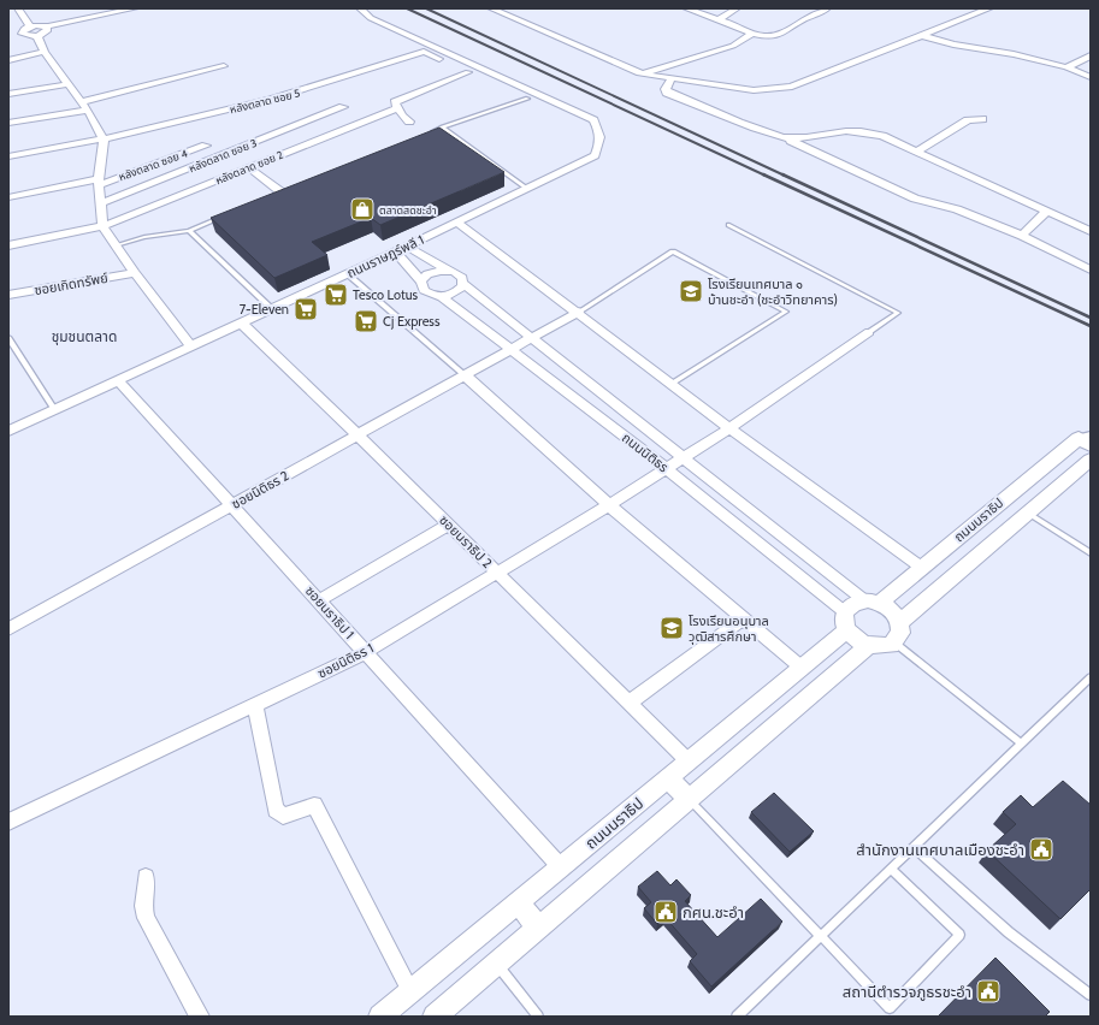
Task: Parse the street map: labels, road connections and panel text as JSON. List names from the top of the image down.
{
  "streets": {
    "street": [
      "หลังตลาด ซอย 5",
      "หลังตลาด ซอย 3",
      "หลังตลาด ซอย 4",
      "หลังตลาด ซอย 2",
      "ถนนราษฎร์พลี 1",
      "ซอยเกิดทรัพย์",
      "ถนนนิติธร",
      "ซอยนิติธร 2",
      "ถนนนราธิป",
      "ซอยนราธิป 2",
      "ซอยนราธิป 1",
      "ซอยนิติธร 1"
    ]
  },
  "crossings": [
    ["ถนนราษฎร์พลี 1", "ซอยนราธิป 2"],
    ["ถนนราษฎร์พลี 1", "ซอยนราธิป 1"],
    ["ถนนนิติธร", "ซอยนิติธร 2"],
    ["ถนนนิติธร", "ถนนนราธิป"],
    ["ถนนนิติธร", "ซอยนิติธร 1"],
    ["ซอยนิติธร 2", "ซอยนราธิป 2"],
    ["ซอยนิติธร 2", "ซอยนราธิป 1"],
    ["ถนนนราธิป", "ซอยนราธิป 2"],
    ["ถนนนราธิป", "ซอยนราธิป 1"],
    ["ซอยนราธิป 2", "ซอยนิติธร 1"],
    ["ซอยนราธิป 1", "ซอยนิติธร 1"]
  ],
  "districts": ["ชุมชนตลาด"],
  "places": {
    "shop": ["ตลาดสดชะอำ"],
    "school or university": ["โรงเรียนเทศบาล ๑ บ้านชะอำ (ชะอำวิทยาคาร)", "โรงเรียนอนุบาล วุฒิสารศึกษา"],
    "supermarket": ["Tesco Lotus", "7-Eleven", "Cj Express"],
    "public building": ["สํานักงานเทศบาลเมืองชะอำ", "กศน.ชะอำ", "สถานีตำรวจภูธรชะอำ"]
  }
}
